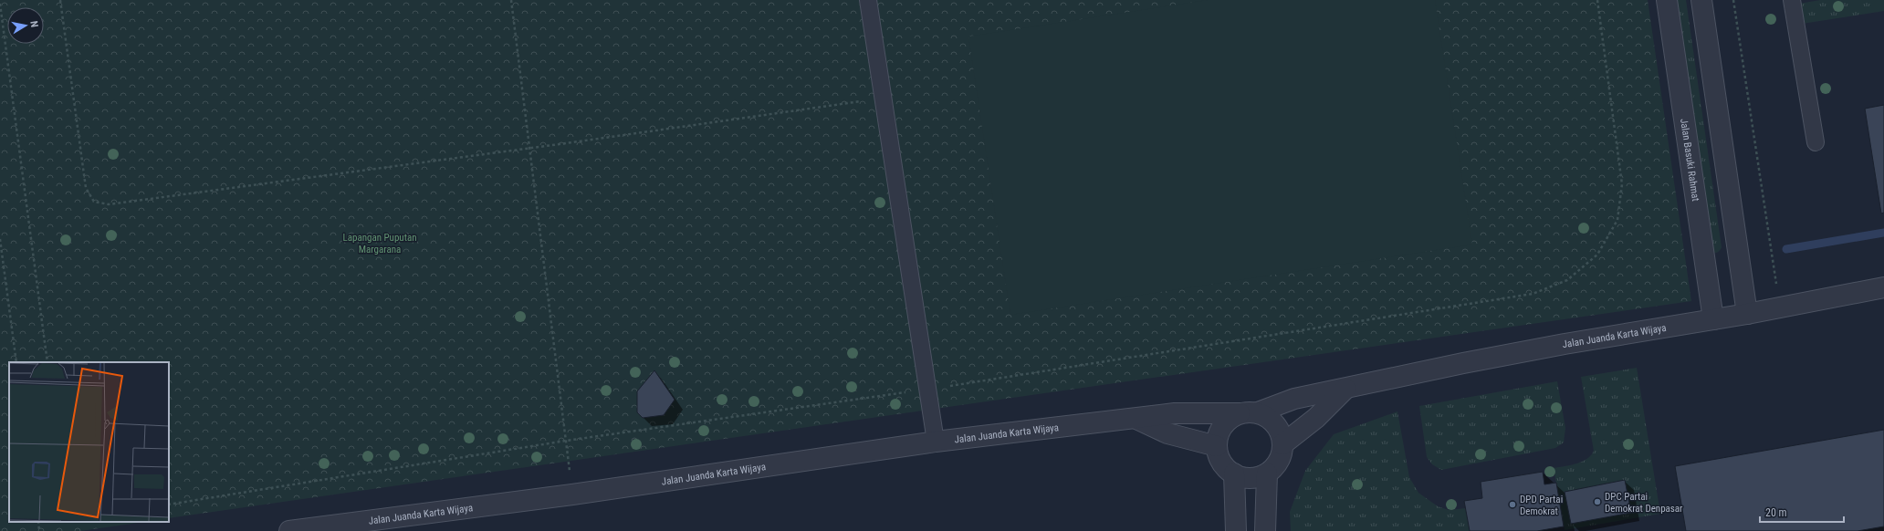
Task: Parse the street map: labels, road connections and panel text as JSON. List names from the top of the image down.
{
  "streets": {
    "street": ["Jalan Basuki Rahmat", "Jalan Juanda Karta Wijaya"]
  },
  "crossings": [
    ["Jalan Basuki Rahmat", "Jalan Juanda Karta Wijaya"]
  ],
  "parks": ["Lapangan Puputan Margarana"],
  "places": ["DPC Partai Demokrat Denpasar", "DPD Partai Demokrat"],
  "scale_bar": "20 m",
  "north": "right"
}
